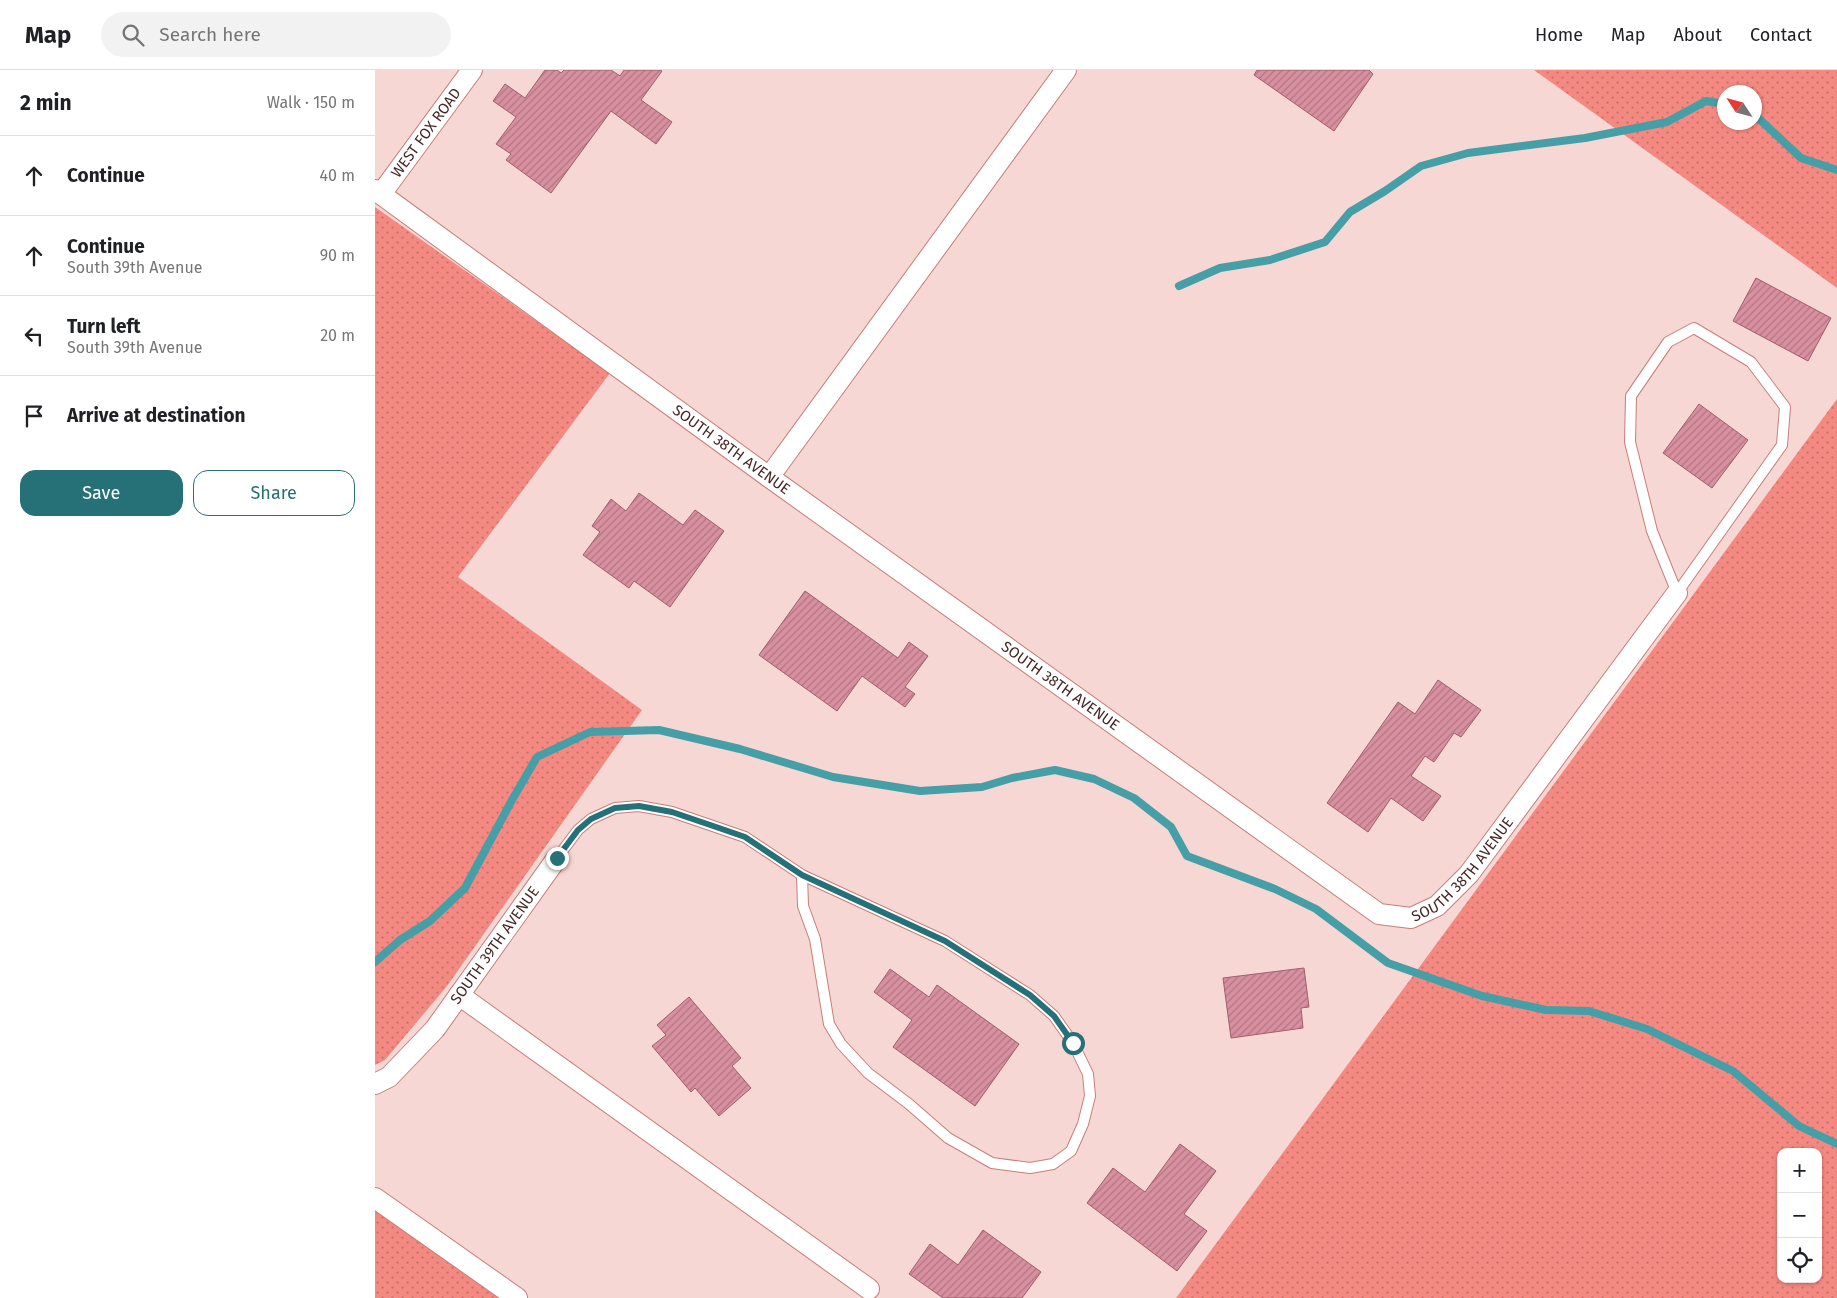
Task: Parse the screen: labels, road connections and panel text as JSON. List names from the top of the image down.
{
  "streets": {
    "street": ["WEST FOX ROAD", "SOUTH 38TH AVENUE", "SOUTH 39TH AVENUE"]
  },
  "crossings": [
    ["WEST FOX ROAD", "SOUTH 38TH AVENUE"]
  ],
  "north": "top left",
  "page": {
    "header": "Map",
    "search": "Search here",
    "nav": [
      "Home",
      "Map",
      "About",
      "Contact"
    ],
    "heading": ["2 min", "Walk · 150 m"],
    "list": [
      ["Continue", "40 m"],
      ["Continue", "South 39th Avenue", "90 m"],
      ["Turn left", "South 39th Avenue", "20 m"],
      "Arrive at destination"
    ],
    "buttons": ["Save", "Share"],
    "map_buttons": ["+", "−"]
  }
}
